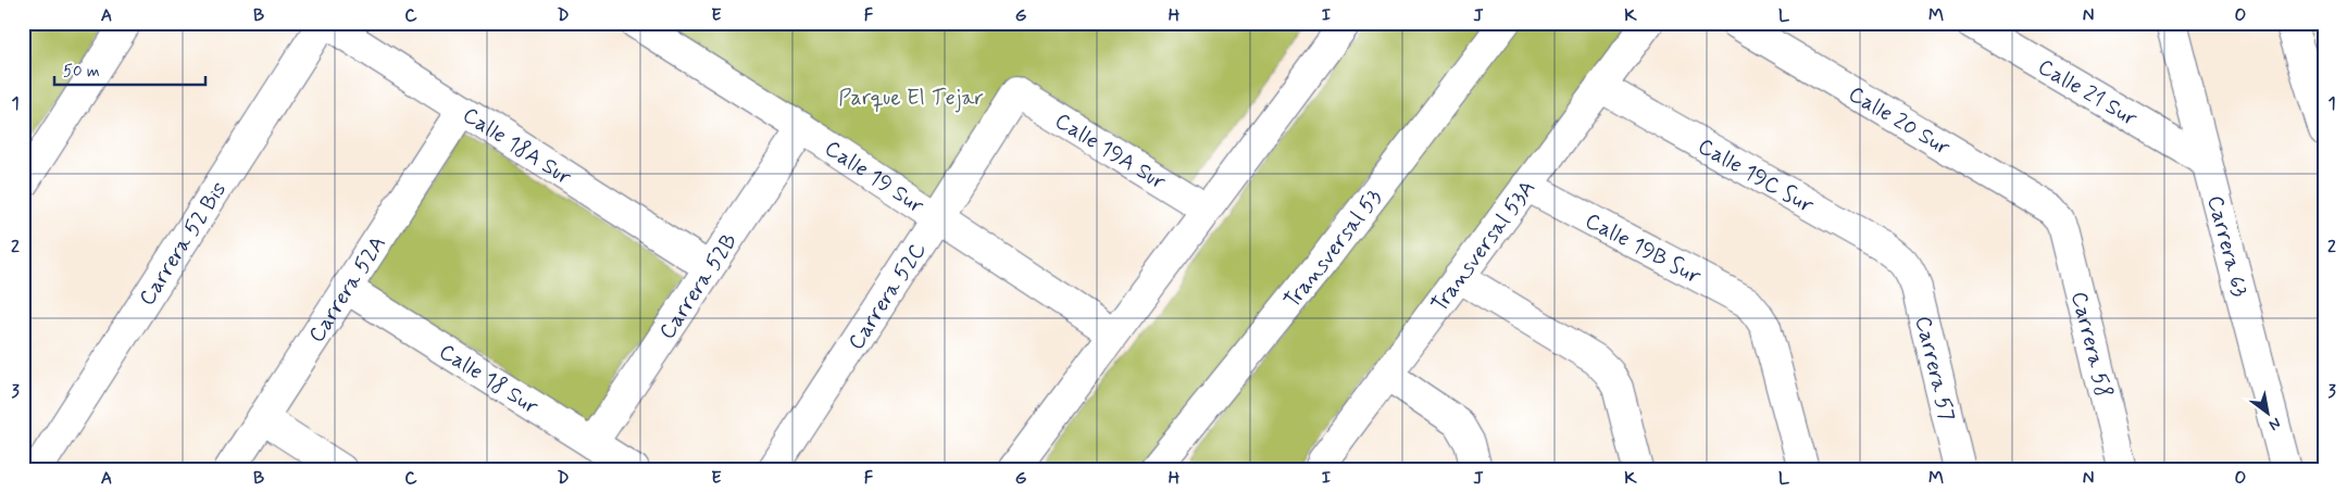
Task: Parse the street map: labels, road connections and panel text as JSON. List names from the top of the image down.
{
  "streets": {
    "street": [
      "Calle 21 Sur",
      "Calle 20 Sur",
      "Calle 18A Sur",
      "Calle 19A Sur",
      "Calle 19C Sur",
      "Calle 19 Sur",
      "Carrera 52 Bis",
      "Transversal 53A",
      "Carrera 63",
      "Transversal 53",
      "Calle 19B Sur",
      "Carrera 52B",
      "Carrera 52A",
      "Carrera 52C",
      "Carrera 58",
      "Carrera 57",
      "Calle 18 Sur"
    ]
  },
  "crossings": [
    ["Calle 21 Sur", "Carrera 63"],
    ["Calle 20 Sur", "Carrera 58"],
    ["Calle 18A Sur", "Carrera 52 Bis"],
    ["Calle 18A Sur", "Carrera 52B"],
    ["Calle 18A Sur", "Carrera 52A"],
    ["Calle 19A Sur", "Carrera 52C"],
    ["Calle 19C Sur", "Transversal 53A"],
    ["Calle 19C Sur", "Carrera 57"],
    ["Calle 19 Sur", "Carrera 52B"],
    ["Calle 19 Sur", "Carrera 52C"],
    ["Transversal 53A", "Calle 19B Sur"],
    ["Carrera 52B", "Calle 18 Sur"],
    ["Carrera 52A", "Calle 18 Sur"]
  ],
  "parks": ["Parque El Tejar"],
  "scale_bar": "50 m",
  "north": "bottom right",
  "grid": {
    "columns": [
      "A",
      "B",
      "C",
      "D",
      "E",
      "F",
      "G",
      "H",
      "I",
      "J",
      "K",
      "L",
      "M",
      "N",
      "O"
    ],
    "rows": ["1", "2", "3"]
  }
}
